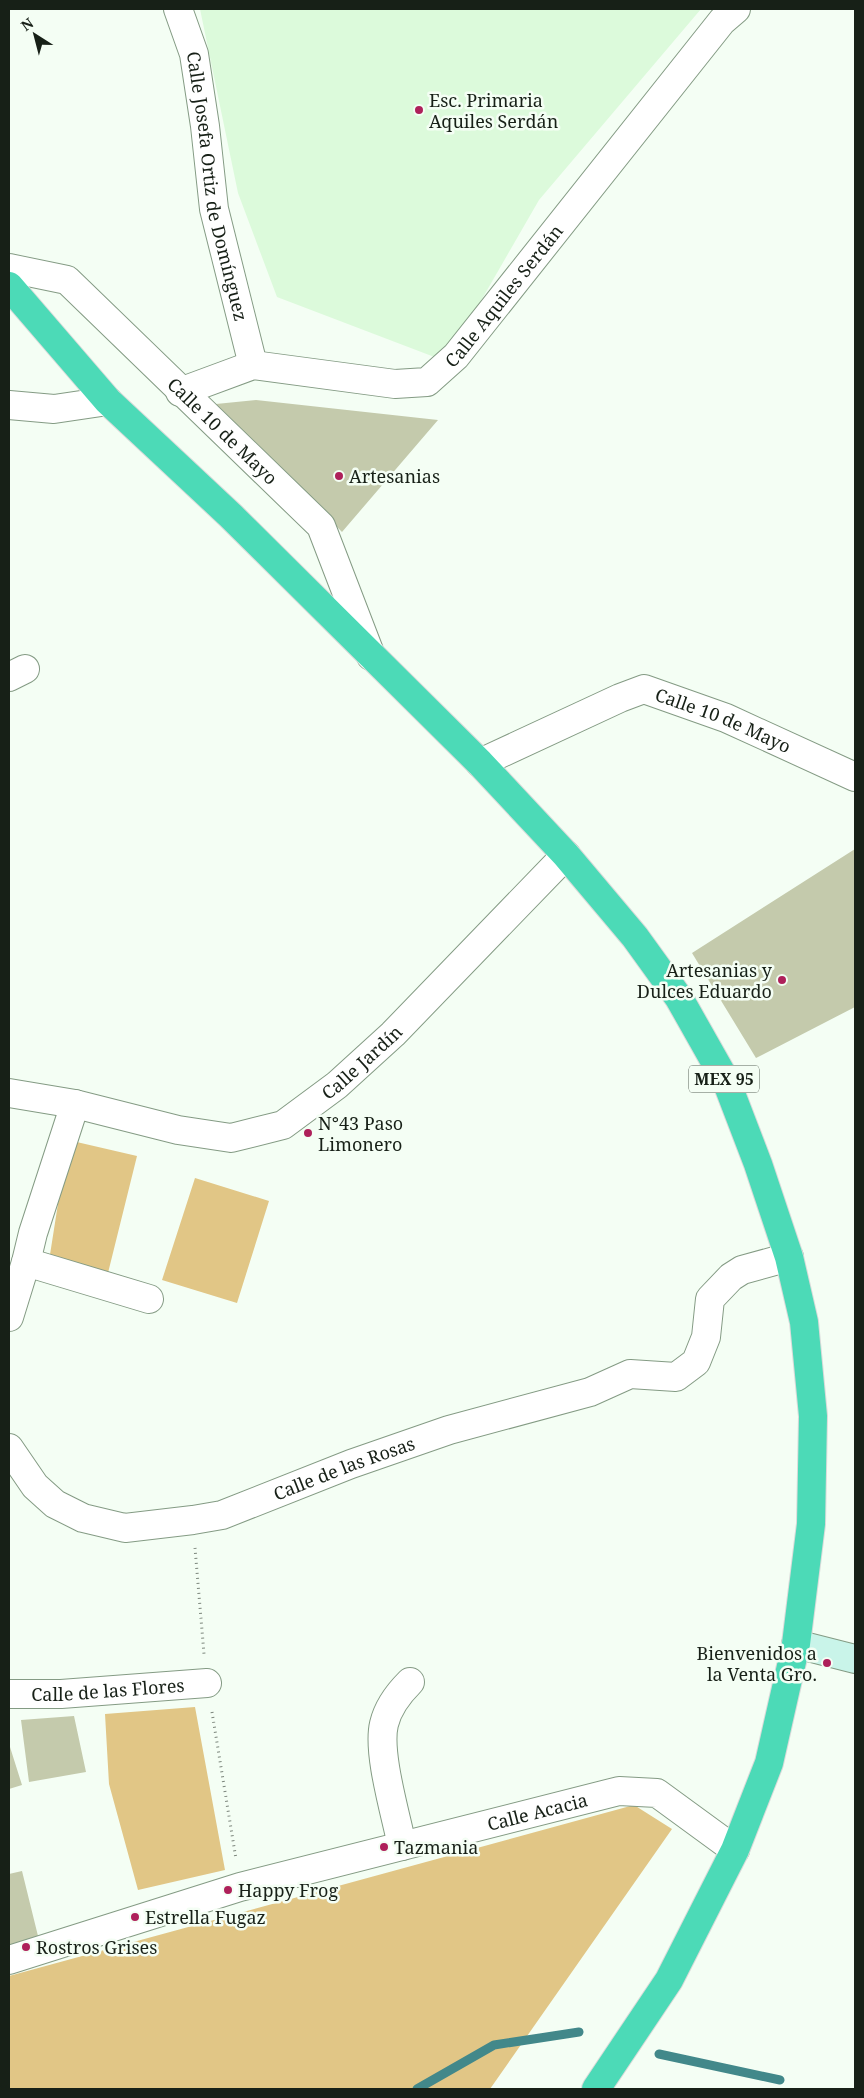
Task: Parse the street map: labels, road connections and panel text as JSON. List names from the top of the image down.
{
  "streets": {
    "highway": ["MEX 95"],
    "street": [
      "Calle Josefa Ortiz de Domínguez",
      "Calle Aquiles Serdán",
      "Calle 10 de Mayo",
      "Calle Jardín",
      "Calle de las Rosas",
      "Calle de las Flores",
      "Calle Acacia"
    ]
  },
  "crossings": [
    ["Calle Josefa Ortiz de Domínguez", "Calle Aquiles Serdán"],
    ["Calle Aquiles Serdán", "Calle 10 de Mayo"],
    ["Calle 10 de Mayo", "MEX 95"],
    ["Calle Jardín", "MEX 95"],
    ["MEX 95", "Calle de las Rosas"],
    ["MEX 95", "Calle Acacia"]
  ],
  "places": [
    "Esc. Primaria Aquiles Serdán",
    "Artesanias",
    "Artesanias y Dulces Eduardo",
    "N°43 Paso Limonero",
    "Bienvenidos a la Venta Gro.",
    "Tazmania",
    "Happy Frog",
    "Estrella Fugaz",
    "Rostros Grises"
  ],
  "north": "top left"
}
